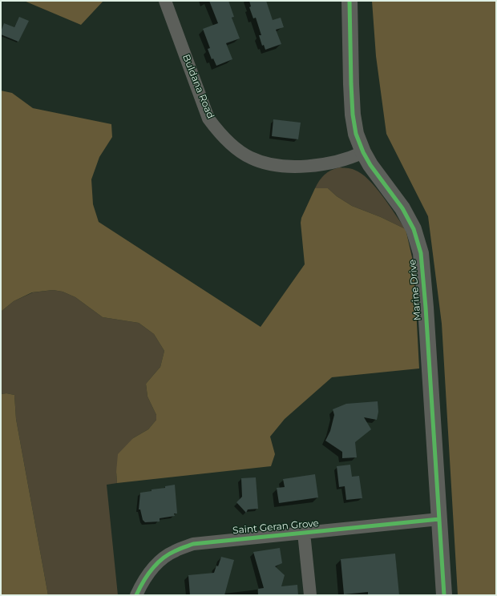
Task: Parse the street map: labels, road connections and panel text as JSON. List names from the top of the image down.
{
  "streets": {
    "street": ["Buldana Road", "Marine Drive", "Saint Geran Grove"]
  },
  "crossings": [
    ["Buldana Road", "Marine Drive"],
    ["Marine Drive", "Saint Geran Grove"]
  ]
}
